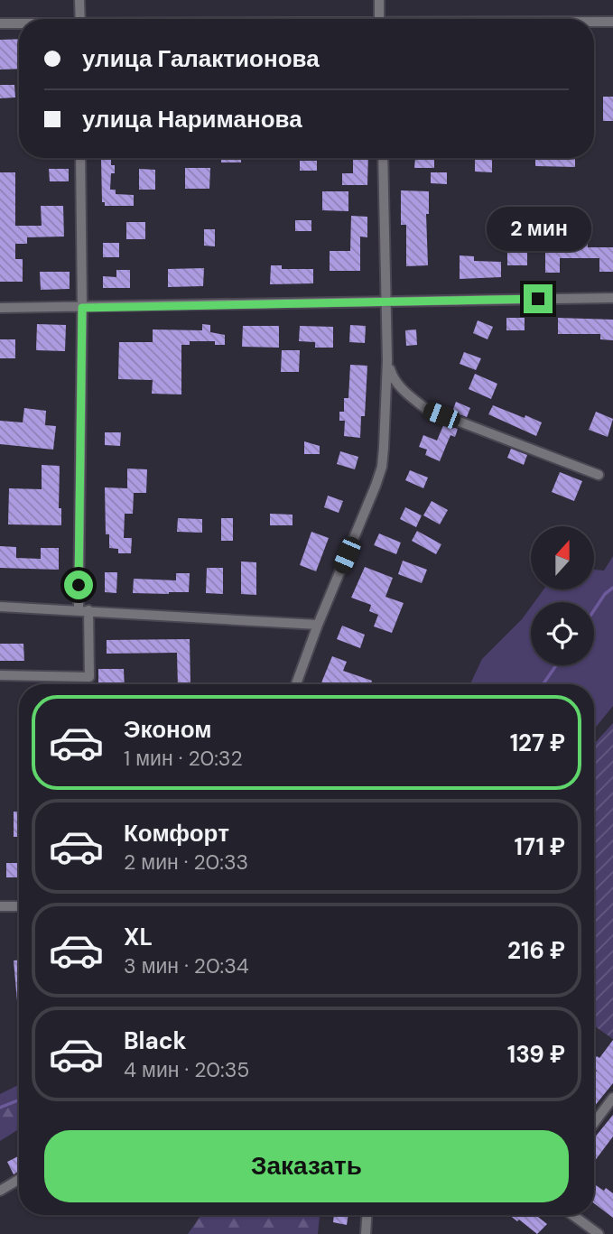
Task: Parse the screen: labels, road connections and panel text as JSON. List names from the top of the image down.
{
  "north": "top",
  "page": {
    "banner": ["улица Галактионова", "улица Нариманова"],
    "bubble": "2 мин",
    "list": [
      {
        "name": "Эконом",
        "note": "1 мин · 20:32",
        "value": "127 ₽"
      },
      {
        "name": "Комфорт",
        "note": "2 мин · 20:33",
        "value": "171 ₽"
      },
      {
        "name": "XL",
        "note": "3 мин · 20:34",
        "value": "216 ₽"
      },
      {
        "name": "Black",
        "note": "4 мин · 20:35",
        "value": "139 ₽"
      }
    ],
    "buttons": "Заказать"
  }
}
